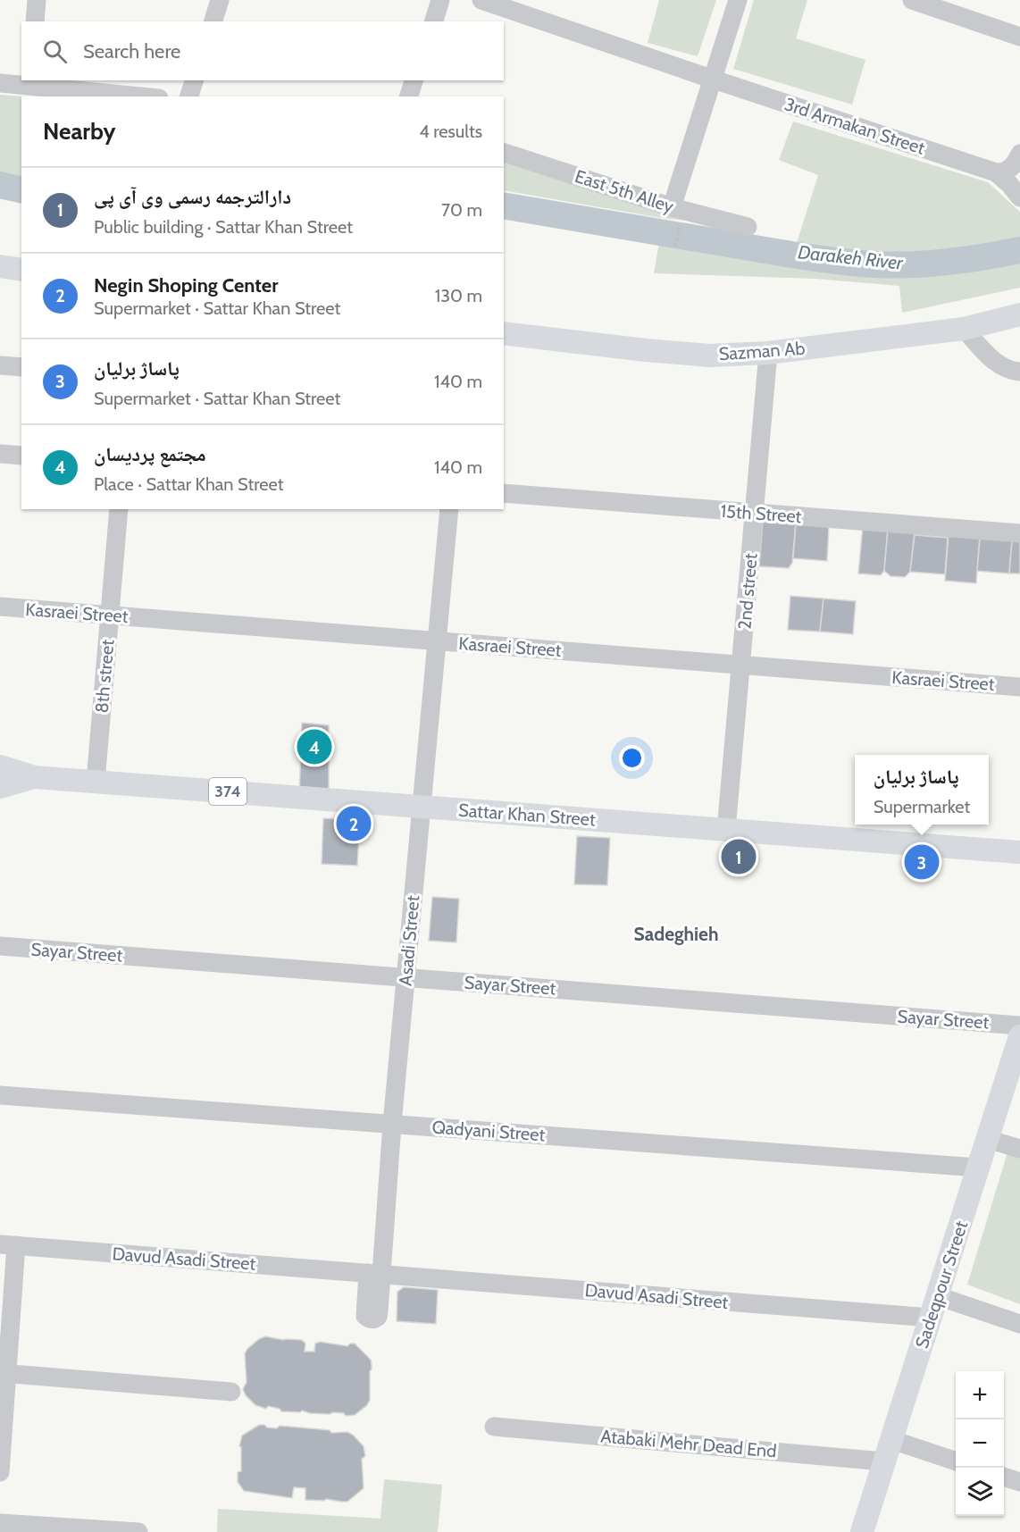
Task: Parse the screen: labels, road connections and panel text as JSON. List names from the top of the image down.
{
  "streets": {
    "main road": [
      "Sazman Ab",
      "374",
      "Sattar Khan Street",
      "Sadeqpour Street"
    ],
    "street": [
      "3rd Armakan Street",
      "East 5th Alley",
      "15th Street",
      "2nd street",
      "Kasraei Street",
      "8th street",
      "Asadi Street",
      "Sayar Street",
      "Qadyani Street",
      "Davud Asadi Street",
      "Atabaki Mehr Dead End"
    ]
  },
  "crossings": [
    ["Sazman Ab", "2nd street"],
    ["15th Street", "2nd street"],
    ["2nd street", "Kasraei Street"],
    ["2nd street", "Sattar Khan Street"],
    ["Kasraei Street", "8th street"],
    ["Kasraei Street", "Asadi Street"],
    ["8th street", "Sattar Khan Street"],
    ["Sattar Khan Street", "Asadi Street"],
    ["Asadi Street", "Sayar Street"],
    ["Asadi Street", "Qadyani Street"],
    ["Asadi Street", "Davud Asadi Street"],
    ["Qadyani Street", "Sadeqpour Street"],
    ["Davud Asadi Street", "Sadeqpour Street"],
    ["Sadeqpour Street", "Atabaki Mehr Dead End"]
  ],
  "districts": ["Sadeghieh"],
  "water": ["Darakeh River"],
  "page": {
    "search": "Search here",
    "heading": ["Nearby", "4 results"],
    "list": [
      {
        "mark": "1",
        "name": "دارالترجمه رسمی وی آی پی",
        "note": "Public building · Sattar Khan Street",
        "value": "70 m"
      },
      {
        "mark": "2",
        "name": "Negin Shoping Center",
        "note": "Supermarket · Sattar Khan Street",
        "value": "130 m"
      },
      {
        "mark": "3",
        "name": "پاساژ برلیان",
        "note": "Supermarket · Sattar Khan Street",
        "value": "140 m"
      },
      {
        "mark": "4",
        "name": "مجتمع پردیسان",
        "note": "Place · Sattar Khan Street",
        "value": "140 m"
      }
    ],
    "pins": [
      "4",
      "2",
      "1",
      "3"
    ],
    "popup": ["پاساژ برلیان", "Supermarket"],
    "map_buttons": ["+", "−"]
  }
}
